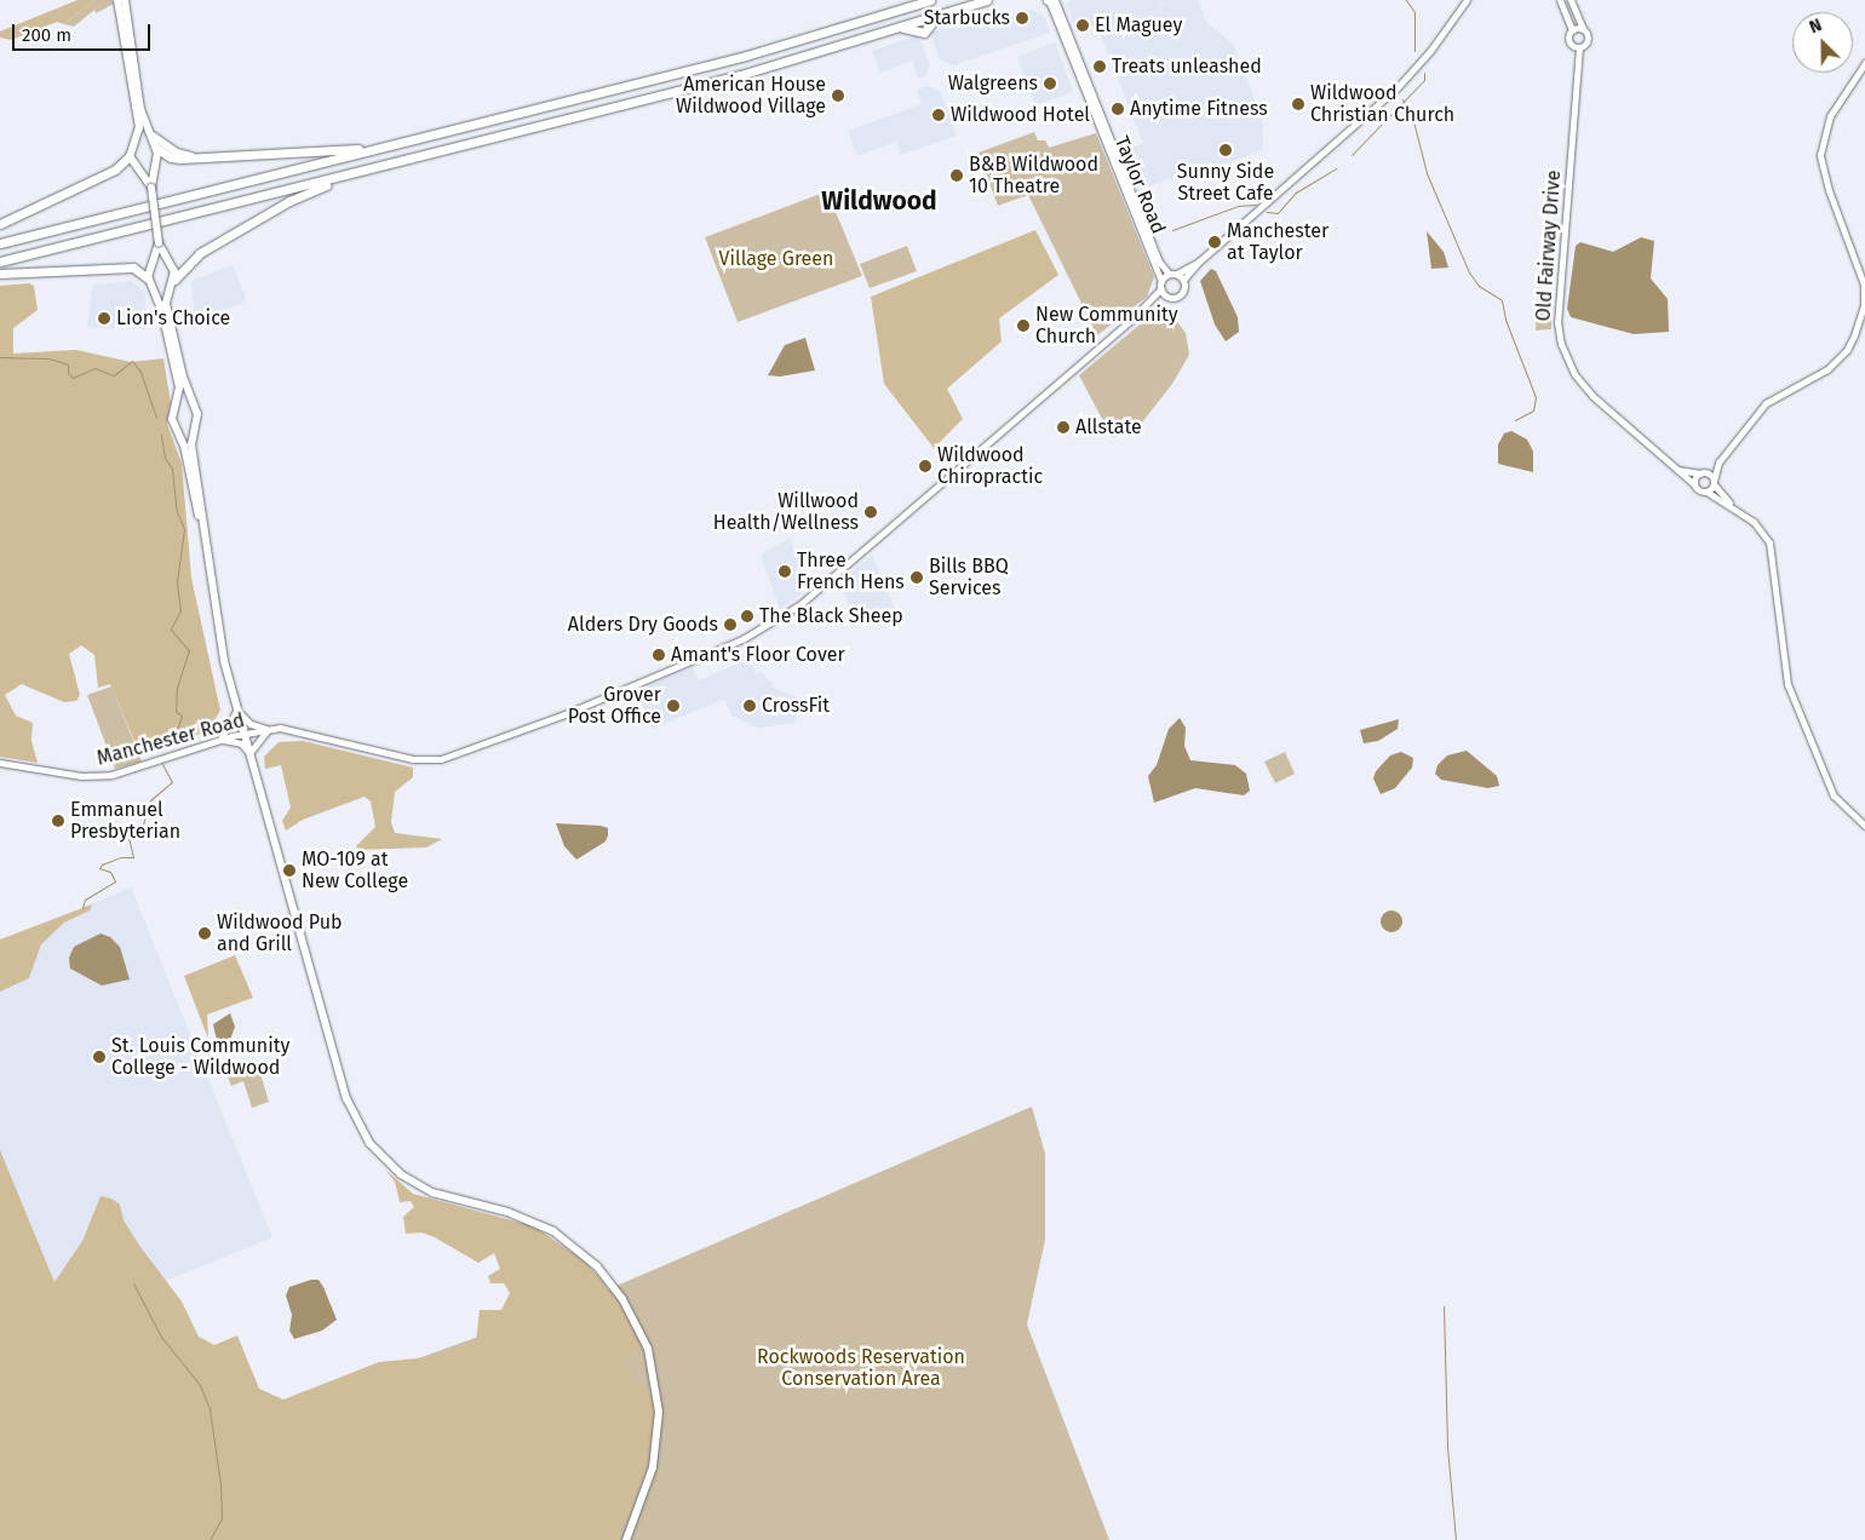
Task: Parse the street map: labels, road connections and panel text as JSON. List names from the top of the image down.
{
  "streets": {
    "street": ["Taylor Road", "Old Fairway Drive", "Manchester Road"]
  },
  "crossings": [
    ["Taylor Road", "Manchester Road"]
  ],
  "districts": ["Wildwood"],
  "parks": ["Village Green", "Rockwoods Reservation Conservation Area"],
  "places": [
    "Starbucks",
    "El Maguey",
    "Treats unleashed",
    "Walgreens",
    "American House Wildwood Village",
    "Wildwood Christian Church",
    "Anytime Fitness",
    "Wildwood Hotel",
    "Sunny Side Street Cafe",
    "B&B Wildwood 10 Theatre",
    "Manchester at Taylor",
    "Lion's Choice",
    "New Community Church",
    "Allstate",
    "Wildwood Chiropractic",
    "Willwood Health/Wellness",
    "Three French Hens",
    "Bills BBQ Services",
    "The Black Sheep",
    "Alders Dry Goods",
    "Amant's Floor Cover",
    "Grover Post Office",
    "CrossFit",
    "Emmanuel Presbyterian",
    "MO-109 at New College",
    "Wildwood Pub and Grill",
    "St. Louis Community College - Wildwood"
  ],
  "scale_bar": "200 m",
  "north": "top left"
}
